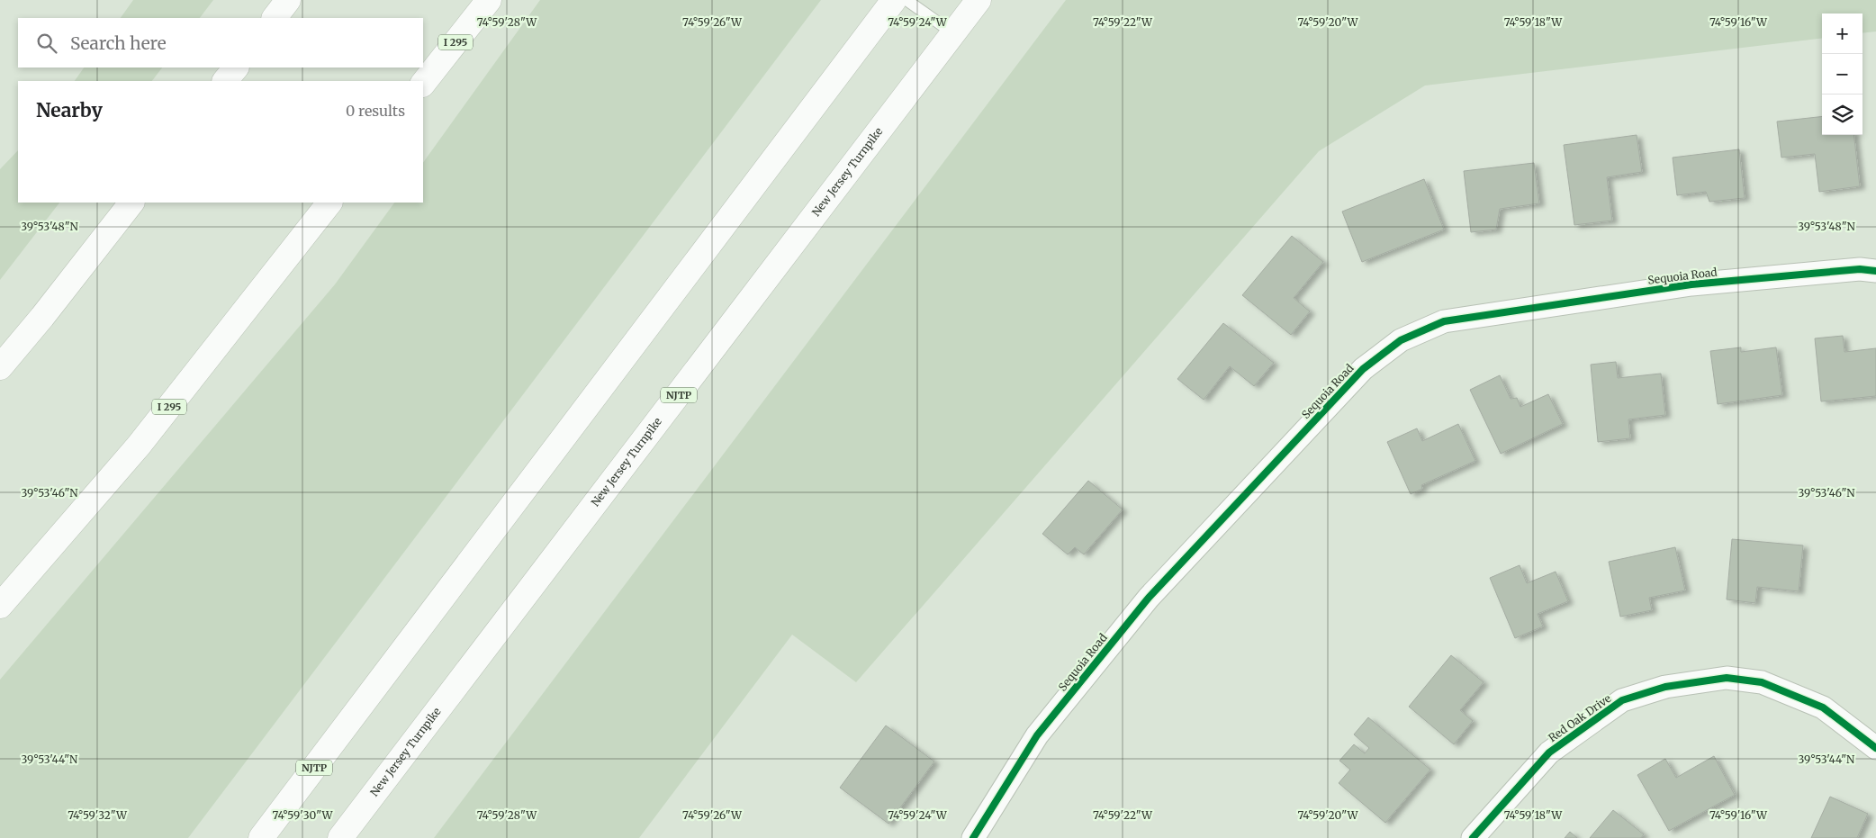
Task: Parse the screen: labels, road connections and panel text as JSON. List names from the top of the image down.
{
  "streets": {
    "highway": ["I 295", "New Jersey Turnpike", "NJTP"],
    "street": ["Sequoia Road", "Red Oak Drive"]
  },
  "page": {
    "map_buttons": ["+", "−"],
    "search": "Search here",
    "heading": ["Nearby", "0 results"]
  },
  "coordinates": [
    "74°59'28\"W",
    "74°59'26\"W",
    "74°59'24\"W",
    "74°59'22\"W",
    "74°59'20\"W",
    "74°59'18\"W",
    "74°59'16\"W",
    "39°53'48\"N",
    "39°53'46\"N",
    "39°53'44\"N",
    "74°59'32\"W",
    "74°59'30\"W"
  ]
}
